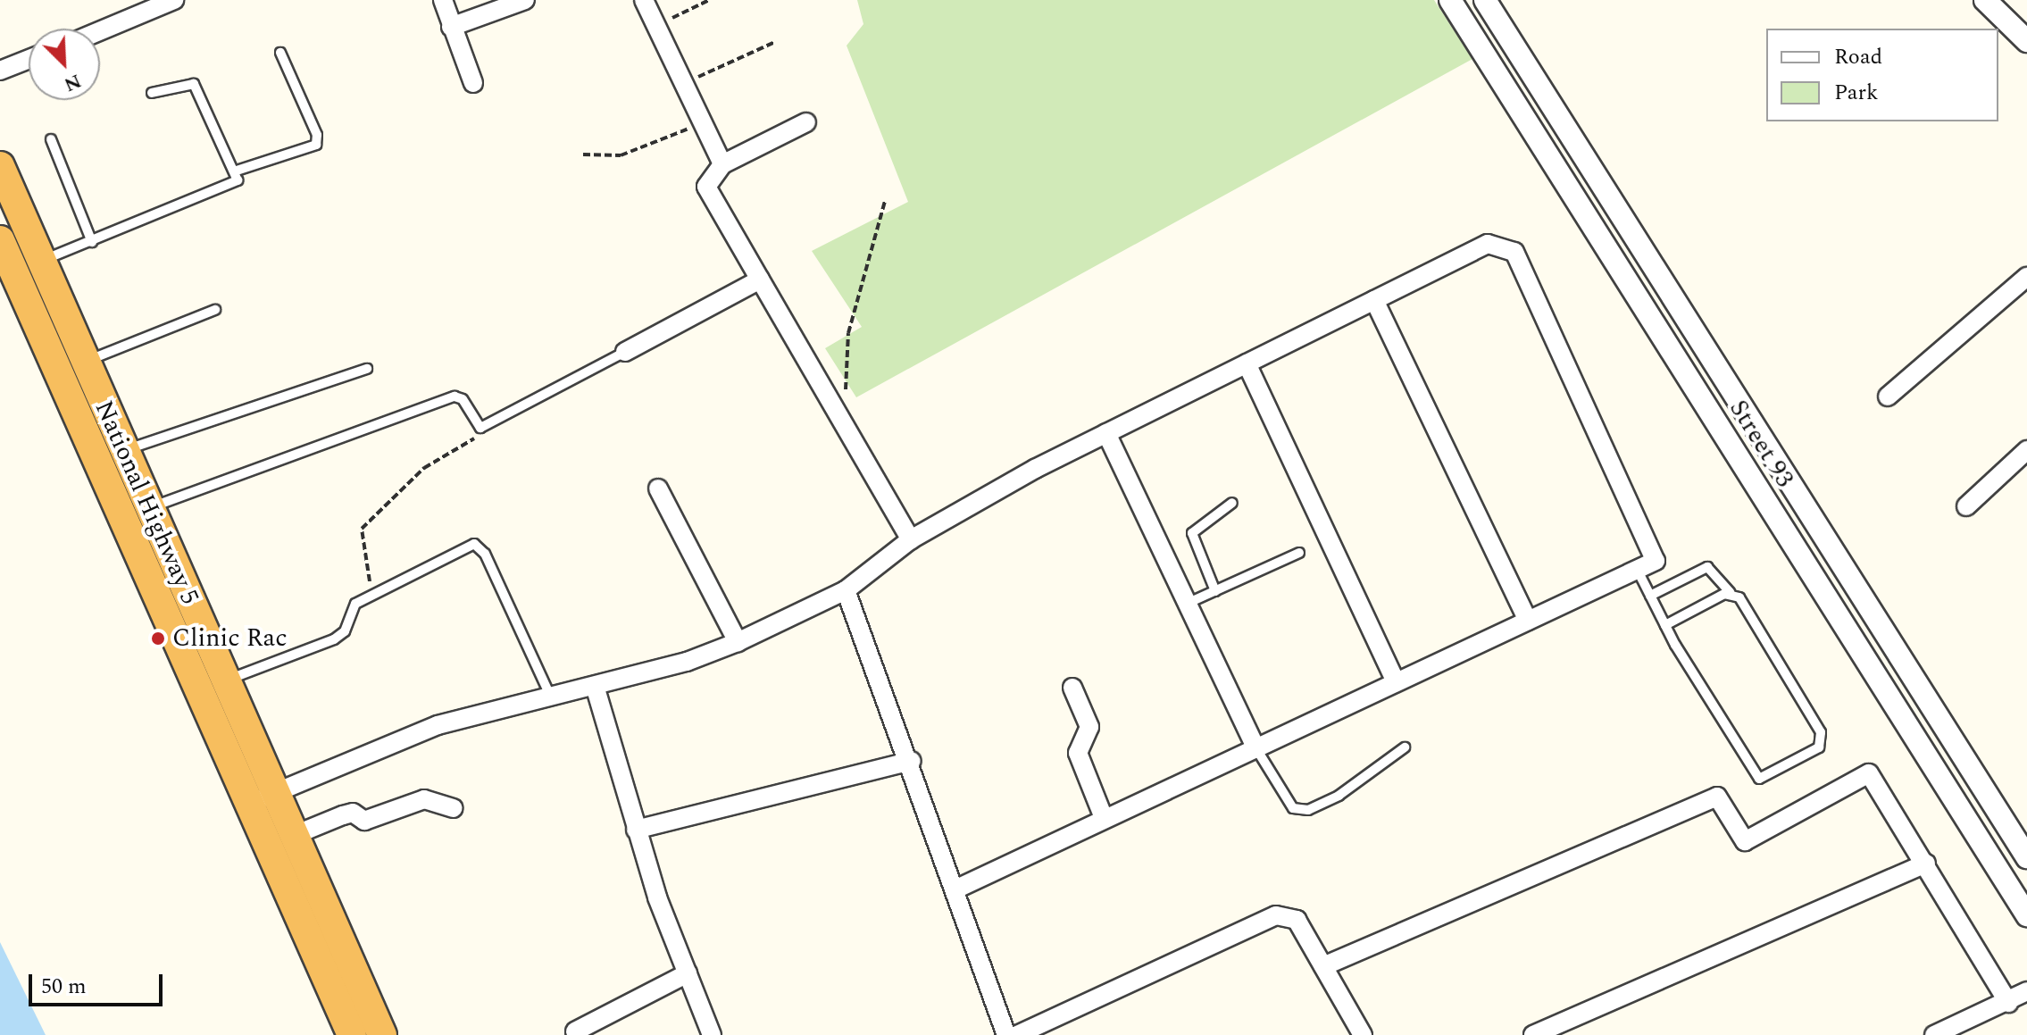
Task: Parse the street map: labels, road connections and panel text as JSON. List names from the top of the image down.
{
  "streets": {
    "highway": ["National Highway 5"],
    "street": ["Street 93"]
  },
  "places": ["Clinic Rac"],
  "legend": ["Road", "Park"],
  "scale_bar": "50 m",
  "north": "bottom right"
}
